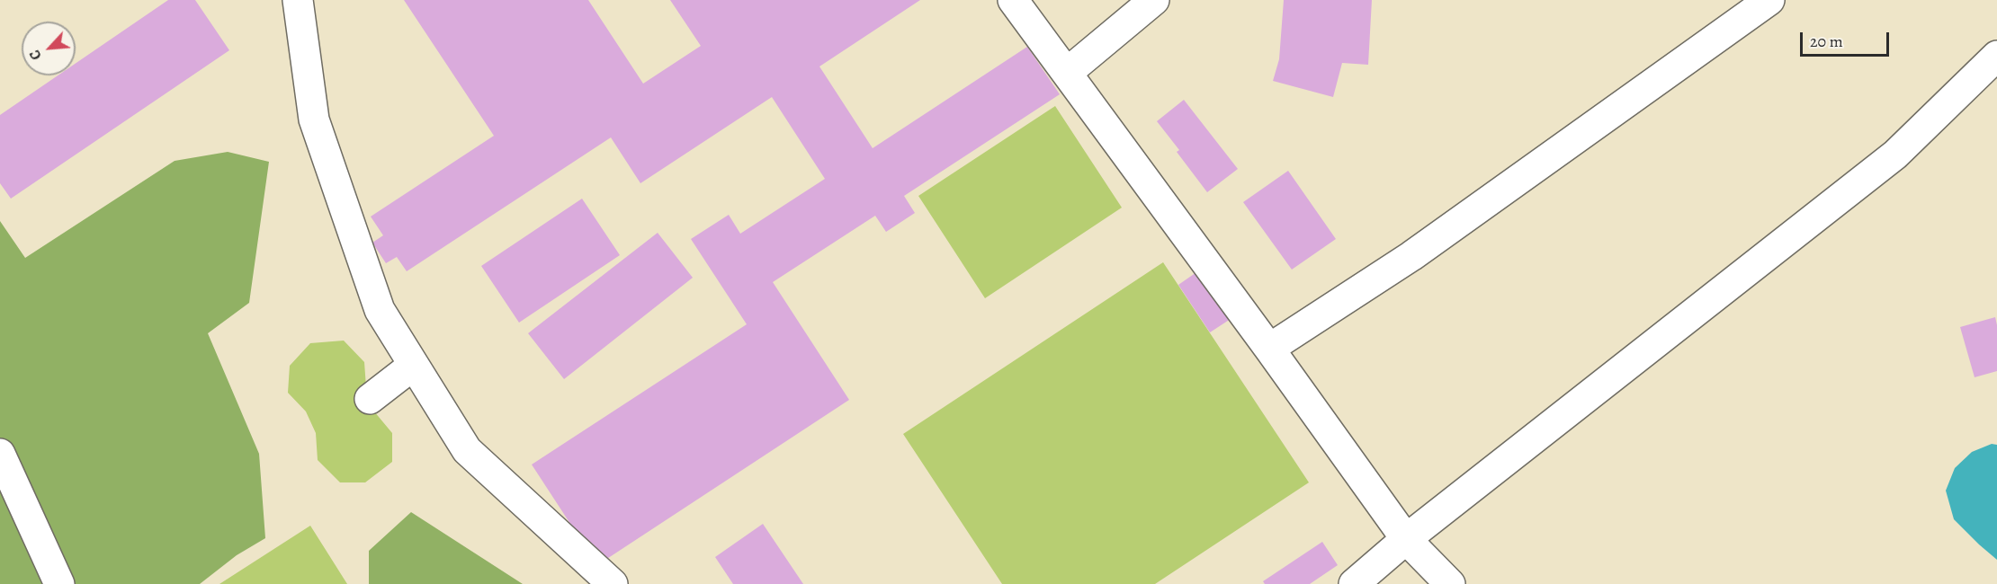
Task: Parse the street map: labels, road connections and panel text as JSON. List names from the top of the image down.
{
  "scale_bar": "20 m",
  "north": "bottom left"
}
